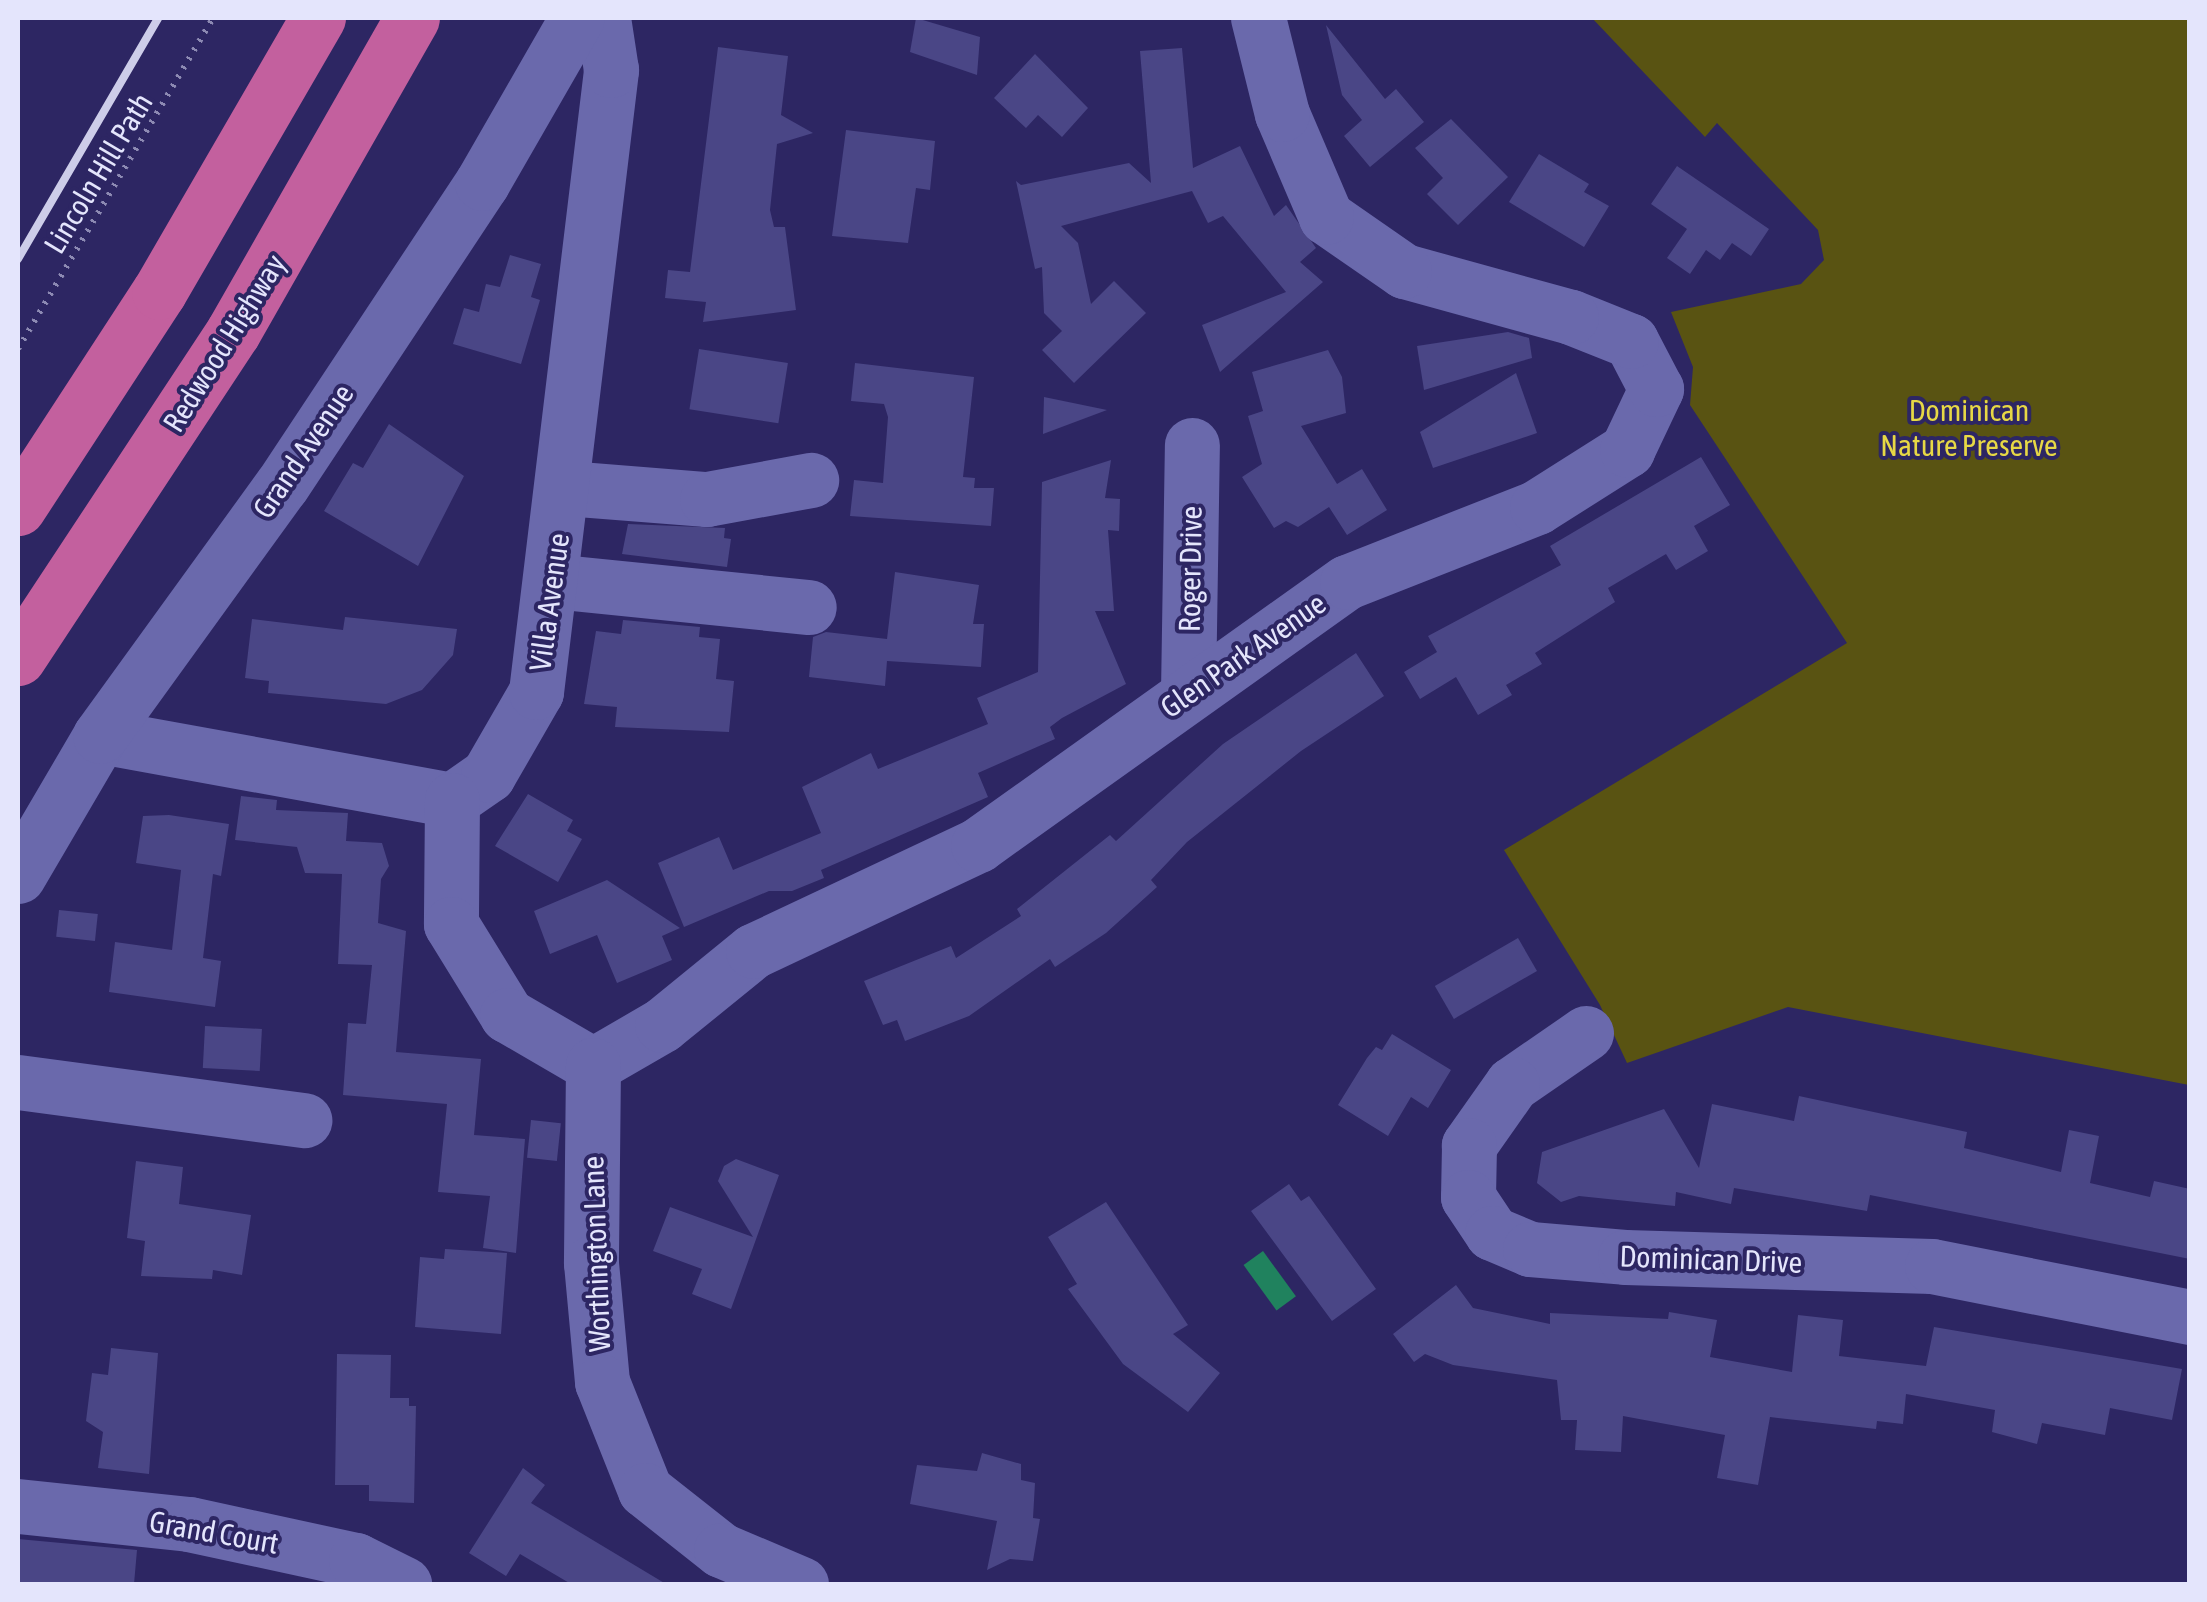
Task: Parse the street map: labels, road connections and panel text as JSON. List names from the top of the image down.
{
  "streets": {
    "highway": ["Redwood Highway"],
    "street": [
      "Grand Avenue",
      "Roger Drive",
      "Villa Avenue",
      "Glen Park Avenue",
      "Worthington Lane",
      "Dominican Drive",
      "Grand Court"
    ],
    "path": ["Lincoln Hill Path"]
  },
  "crossings": [
    ["Roger Drive", "Glen Park Avenue"],
    ["Glen Park Avenue", "Worthington Lane"]
  ],
  "parks": ["Dominican Nature Preserve"]
}
